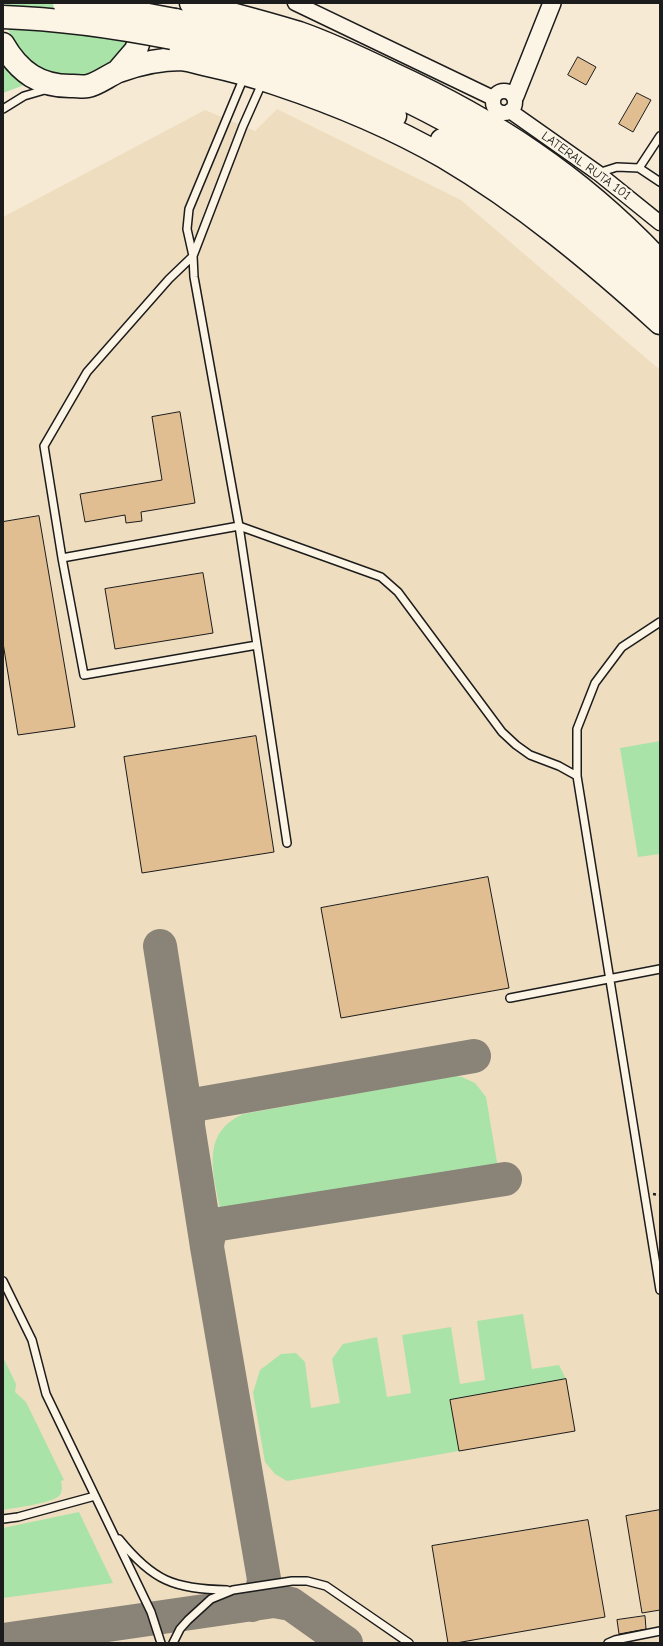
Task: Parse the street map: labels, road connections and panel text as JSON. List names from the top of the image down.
{
  "streets": {
    "street": ["LATERAL RUTA 101"]
  }
}
